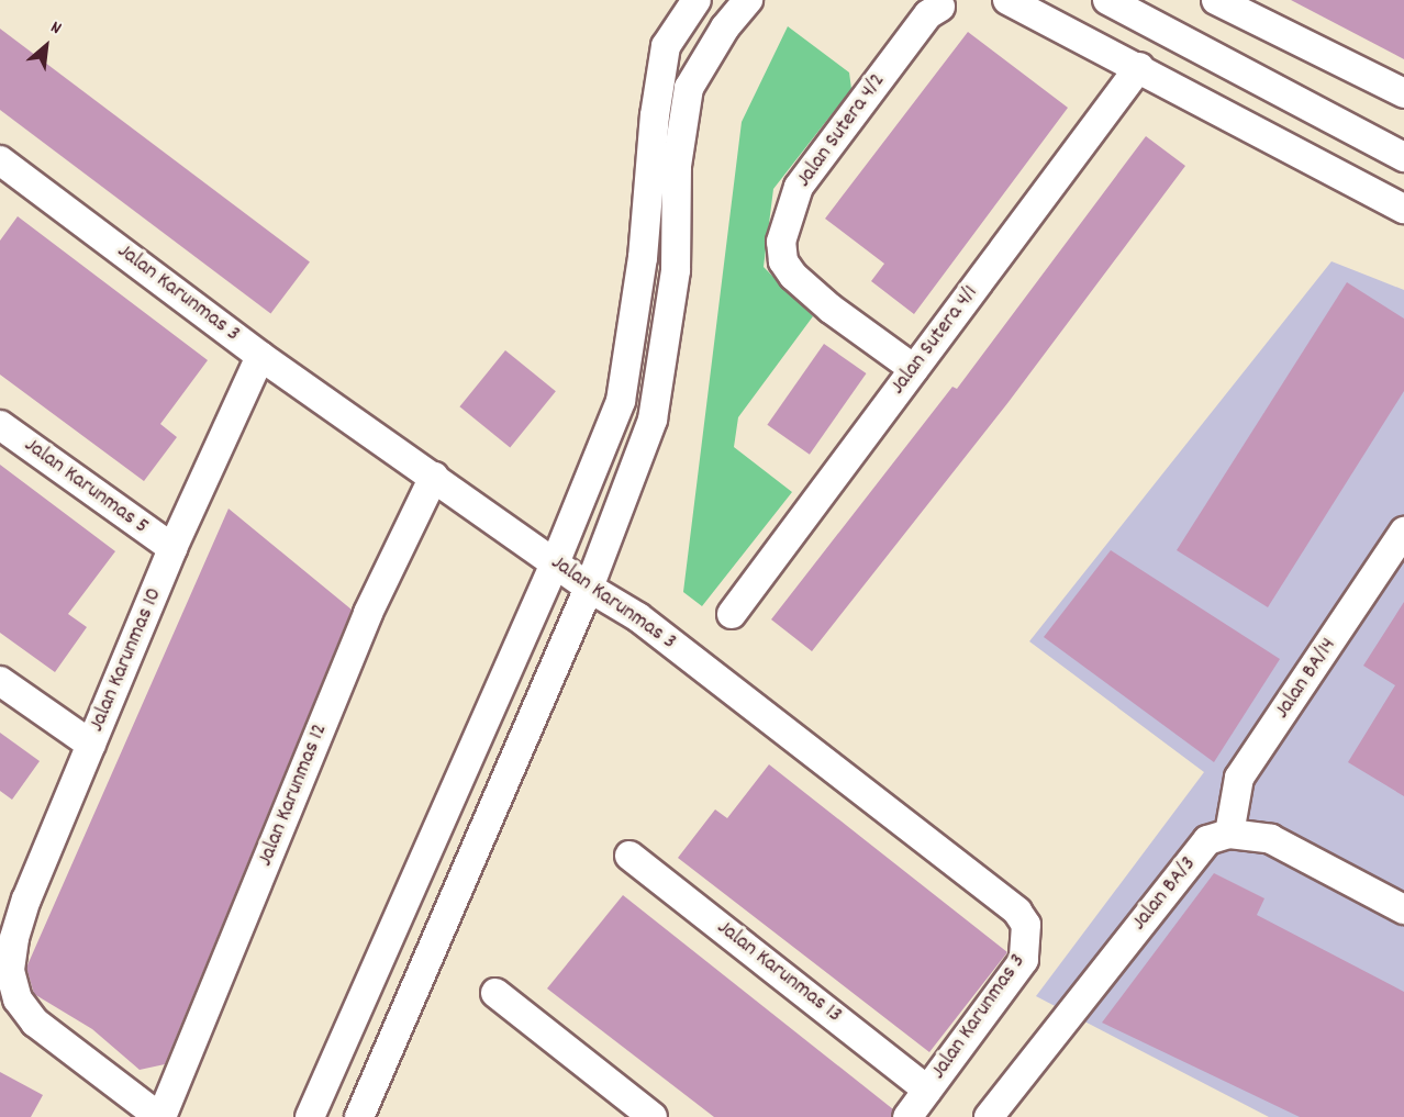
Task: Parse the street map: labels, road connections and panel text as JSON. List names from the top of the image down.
{
  "streets": {
    "street": [
      "Jalan Sutera 4/2",
      "Jalan Karunmas 3",
      "Jalan Sutera 4/1",
      "Jalan Karunmas 5",
      "Jalan Karunmas 10",
      "Jalan BA/14",
      "Jalan Karunmas 12",
      "Jalan BA/3",
      "Jalan Karunmas 13"
    ]
  },
  "crossings": [
    ["Jalan Sutera 4/2", "Jalan Sutera 4/1"],
    ["Jalan Karunmas 3", "Jalan Karunmas 10"],
    ["Jalan Karunmas 3", "Jalan Karunmas 12"],
    ["Jalan Karunmas 3", "Jalan Karunmas 13"],
    ["Jalan Karunmas 5", "Jalan Karunmas 10"],
    ["Jalan Karunmas 10", "Jalan Karunmas 12"],
    ["Jalan BA/14", "Jalan BA/3"]
  ],
  "north": "top right"
}
